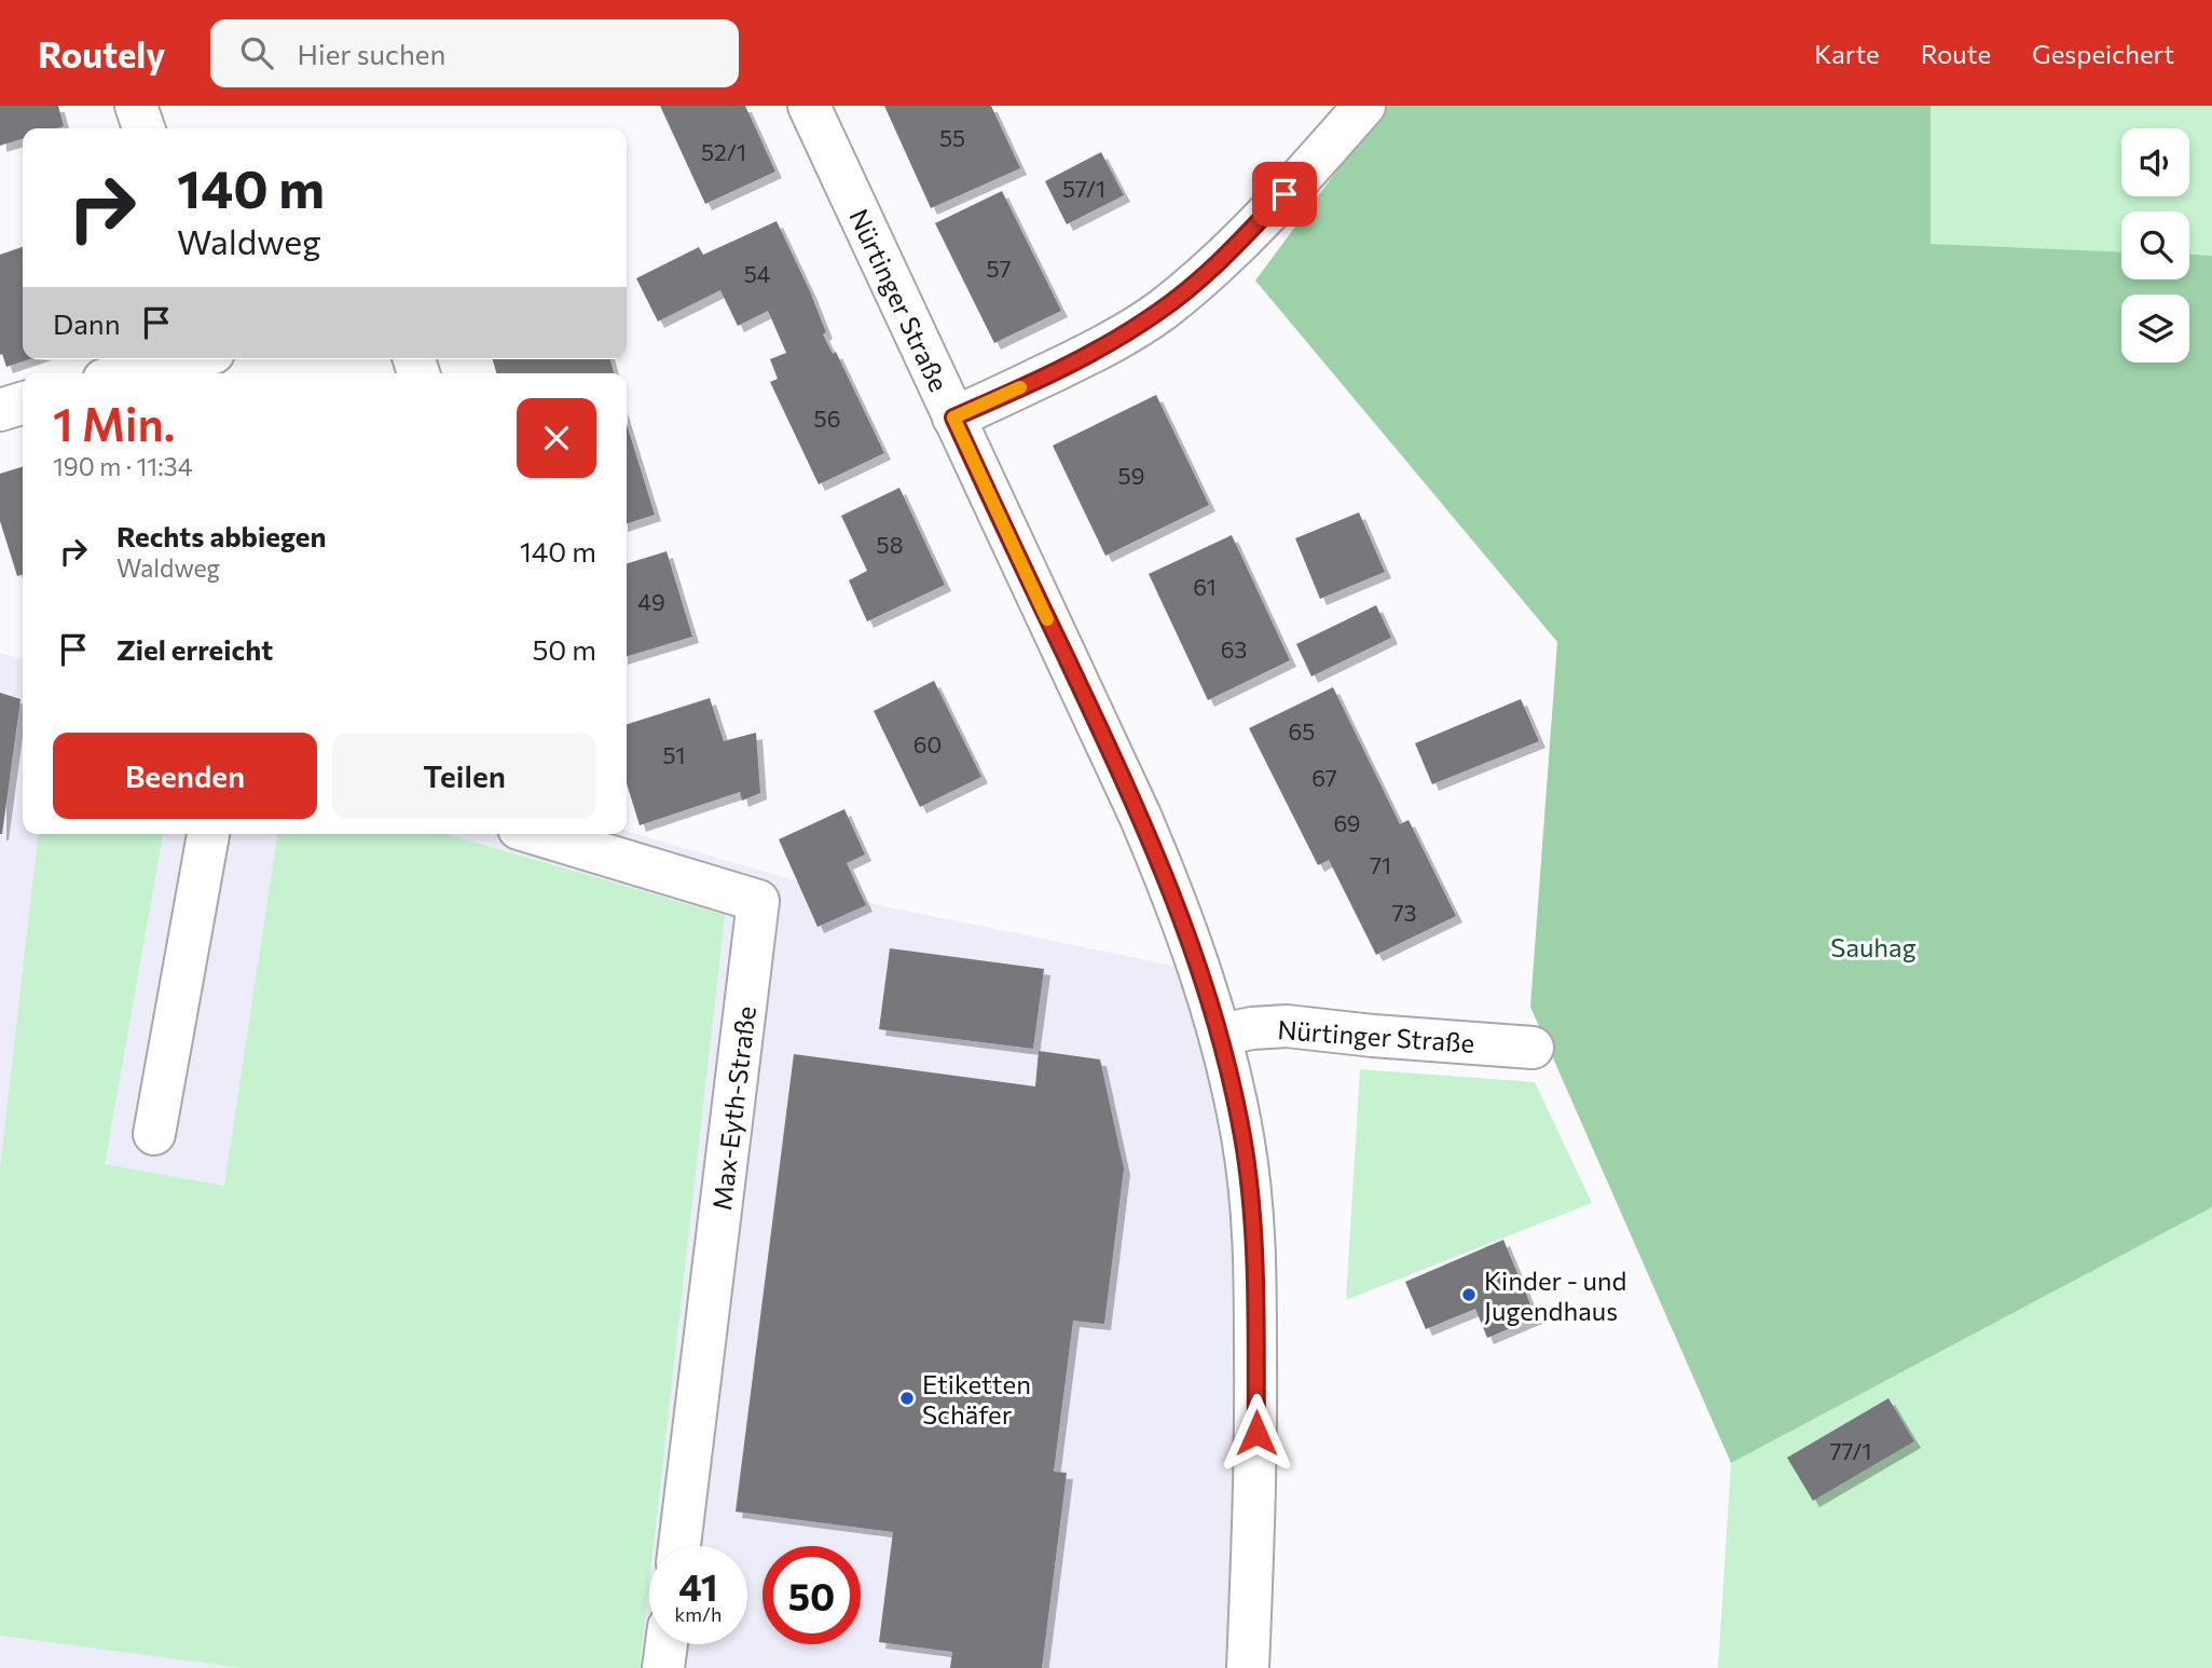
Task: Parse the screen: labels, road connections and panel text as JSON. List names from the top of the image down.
{
  "streets": {
    "street": ["Nürtinger Straße", "Max-Eyth-Straße"]
  },
  "parks": ["Sauhag"],
  "places": ["Kinder - und Jugendhaus", "Etiketten Schäfer"],
  "house_numbers": [
    "55",
    "52/1",
    "57/1",
    "57",
    "54",
    "56",
    "59",
    "58",
    "61",
    "49",
    "63",
    "65",
    "60",
    "51",
    "67",
    "69",
    "71",
    "73",
    "77/1"
  ],
  "page": {
    "header": "Routely",
    "search": "Hier suchen",
    "nav": ["Karte", "Route", "Gespeichert"],
    "turn": ["140 m", "Waldweg"],
    "then": "Dann",
    "heading": ["1 Min.", "190 m · 11:34"],
    "list": [
      {
        "name": "Rechts abbiegen",
        "note": "Waldweg",
        "value": "140 m"
      },
      {
        "name": "Ziel erreicht",
        "value": "50 m"
      }
    ],
    "buttons": ["Beenden", "Teilen"],
    "speed": "41 km/h",
    "limit": "50"
  }
}
